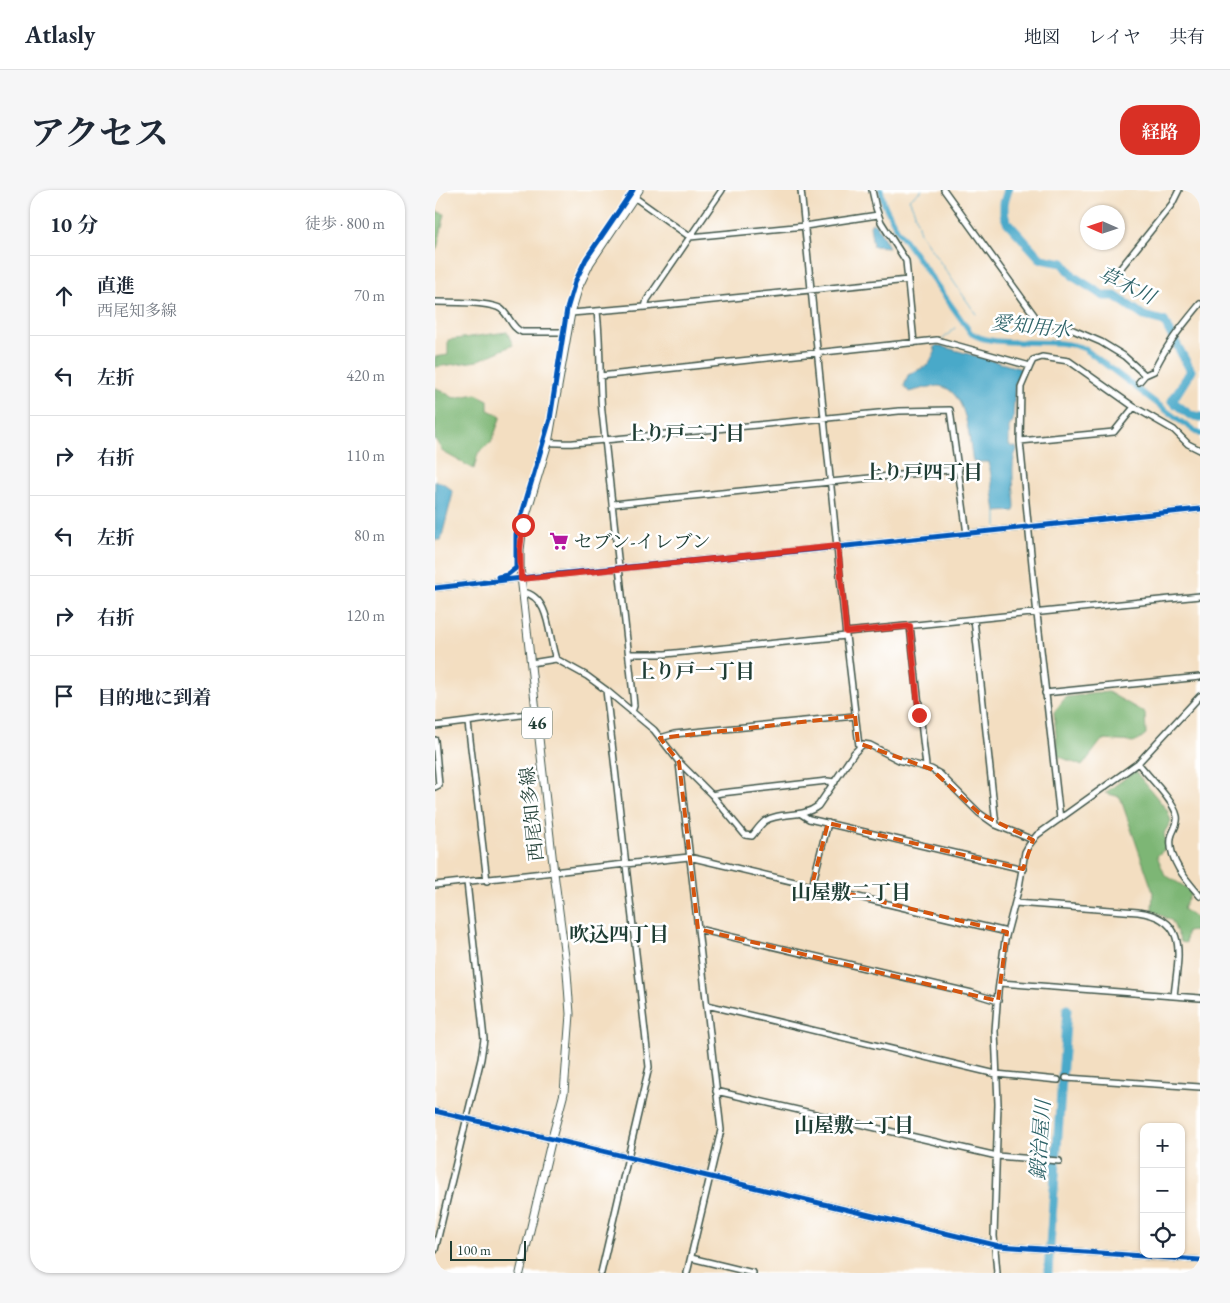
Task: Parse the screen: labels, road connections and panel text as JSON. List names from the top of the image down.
{
  "streets": {
    "main road": ["46", "西尾知多線"]
  },
  "districts": [
    "上り戸二丁目",
    "上り戸四丁目",
    "上り戸一丁目",
    "山屋敷二丁目",
    "吹込四丁目",
    "山屋敷一丁目"
  ],
  "water": ["草木川", "愛知用水", "鍛治屋川"],
  "places": {
    "supermarket": ["セブン-イレブン"]
  },
  "scale_bar": "100 m",
  "north": "left",
  "page": {
    "header": "Atlasly",
    "nav": ["地図", "レイヤ", "共有"],
    "title": "アクセス",
    "buttons": "経路",
    "heading": ["10 分", "徒歩 · 800 m"],
    "list": [
      ["直進", "西尾知多線", "70 m"],
      ["左折", "420 m"],
      ["右折", "110 m"],
      ["左折", "80 m"],
      ["右折", "120 m"],
      "目的地に到着"
    ],
    "map_buttons": ["+", "−"],
    "scale": "100 m"
  }
}
